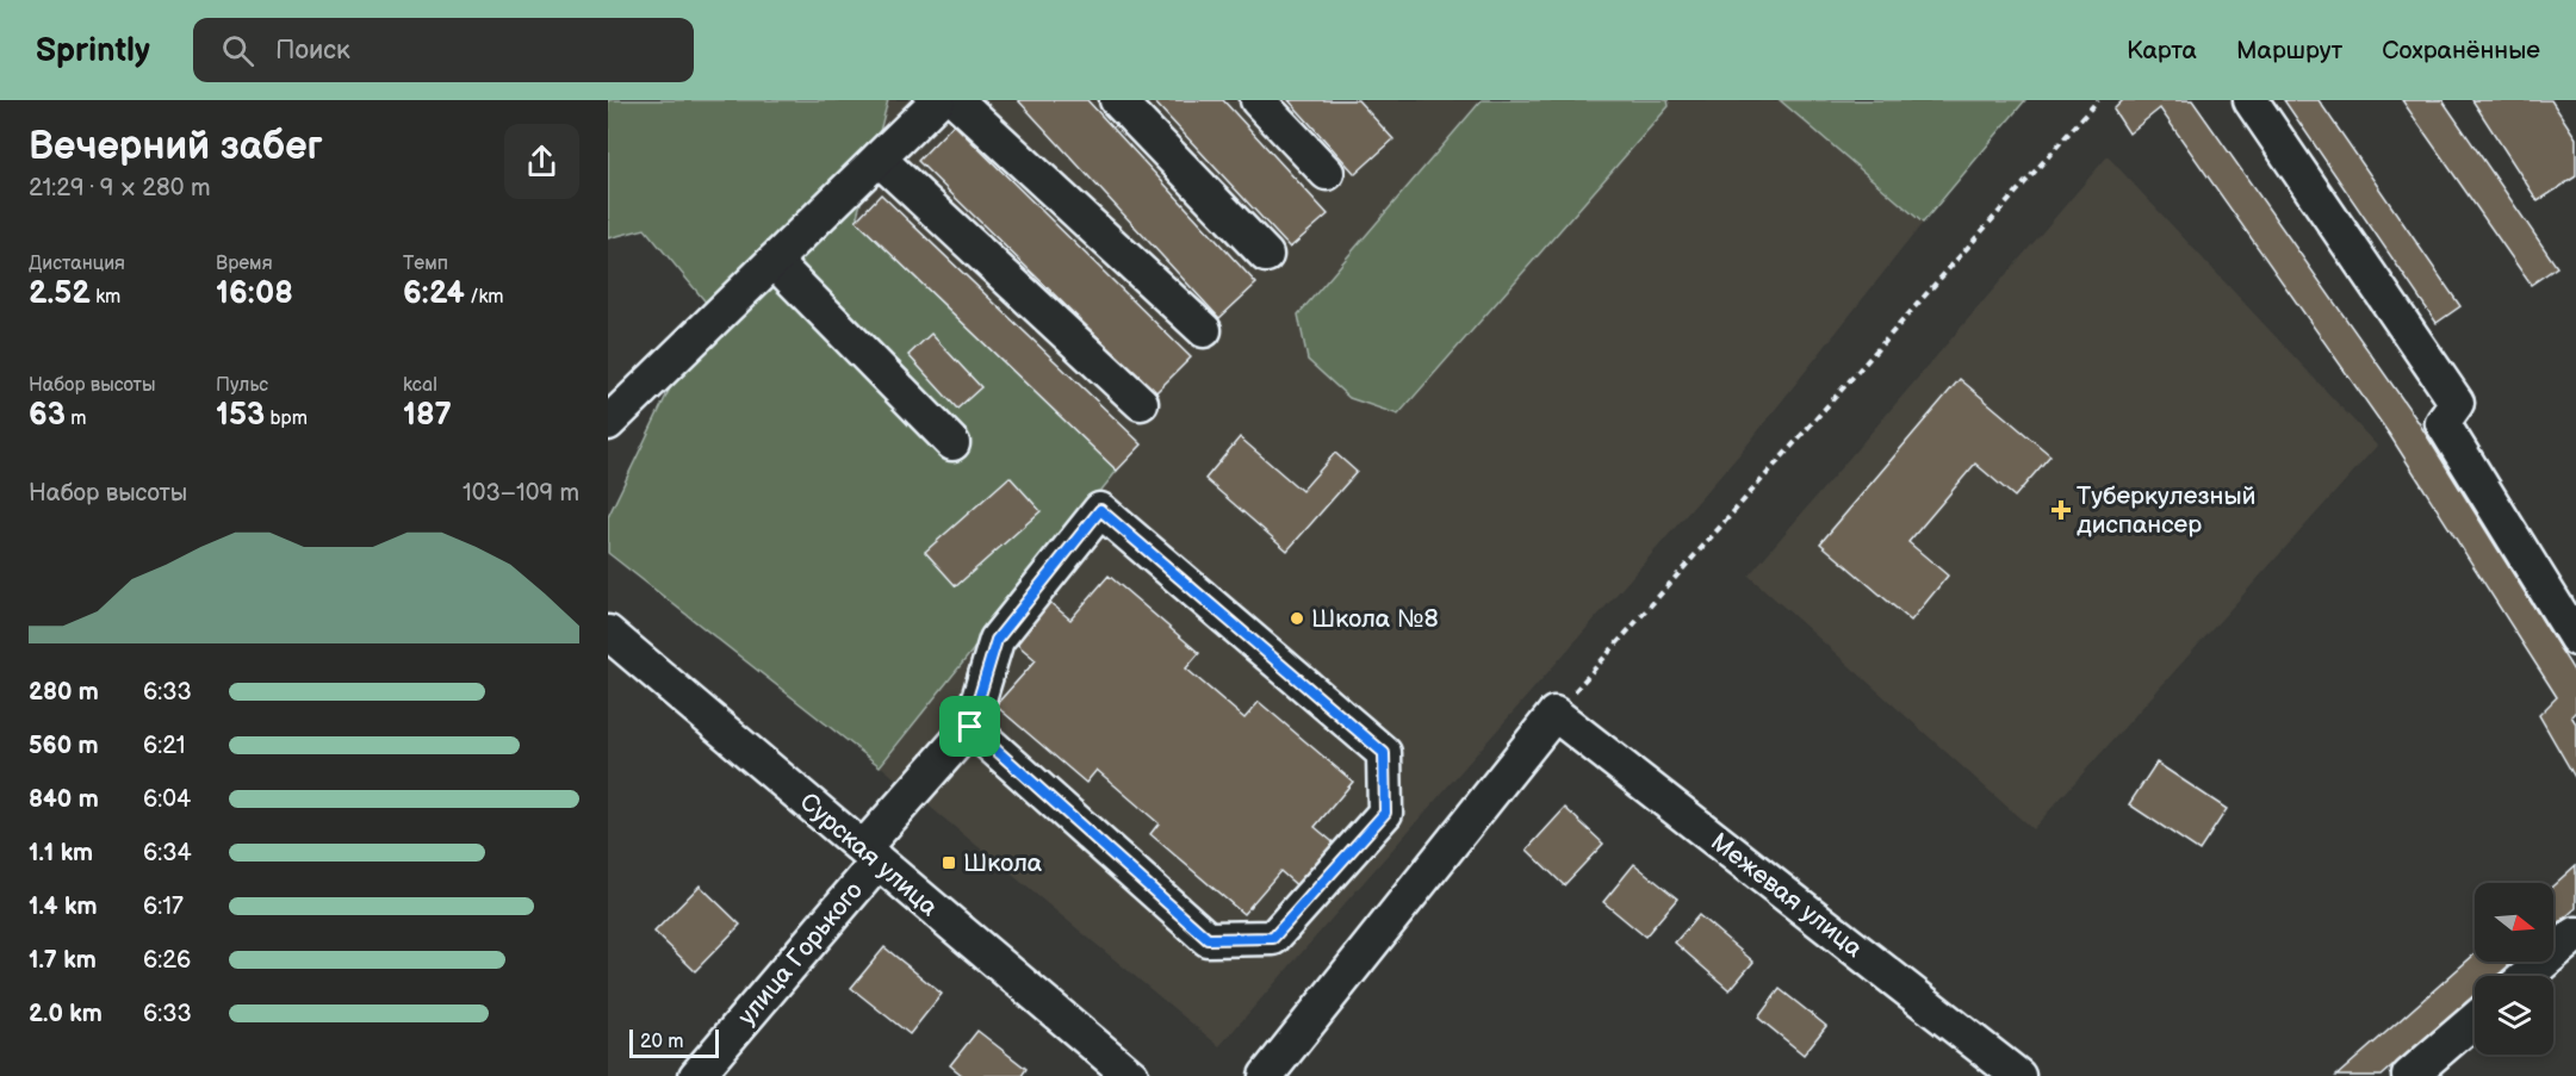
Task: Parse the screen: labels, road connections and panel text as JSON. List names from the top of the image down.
{
  "streets": {
    "street": ["Сурская улица", "Межевая улица", "улица Горького"]
  },
  "crossings": [
    ["Сурская улица", "улица Горького"]
  ],
  "places": {
    "health": ["Туберкулезный диспансер"],
    "other": ["Школа №8"],
    "transit": ["Школа"]
  },
  "scale_bar": "20 m",
  "north": "right",
  "page": {
    "header": "Sprintly",
    "search": "Поиск",
    "nav": ["Карта", "Маршрут", "Сохранённые"],
    "heading": ["Вечерний забег", "21:29 · 9 × 280 m"],
    "stats": [
      ["Дистанция", "2.52 km"],
      ["Время", "16:08"],
      ["Темп", "6:24 /km"],
      ["Набор высоты", "63 m"],
      ["Пульс", "153 bpm"],
      ["kcal", "187"]
    ],
    "chart": ["Набор высоты", "103–109 m"],
    "list": [
      {
        "name": "280 m",
        "note": "6:33"
      },
      {
        "name": "560 m",
        "note": "6:21"
      },
      {
        "name": "840 m",
        "note": "6:04"
      },
      {
        "name": "1.1 km",
        "note": "6:34"
      },
      {
        "name": "1.4 km",
        "note": "6:17"
      },
      {
        "name": "1.7 km",
        "note": "6:26"
      },
      {
        "name": "2.0 km",
        "note": "6:33"
      }
    ],
    "scale": "20 m"
  }
}
